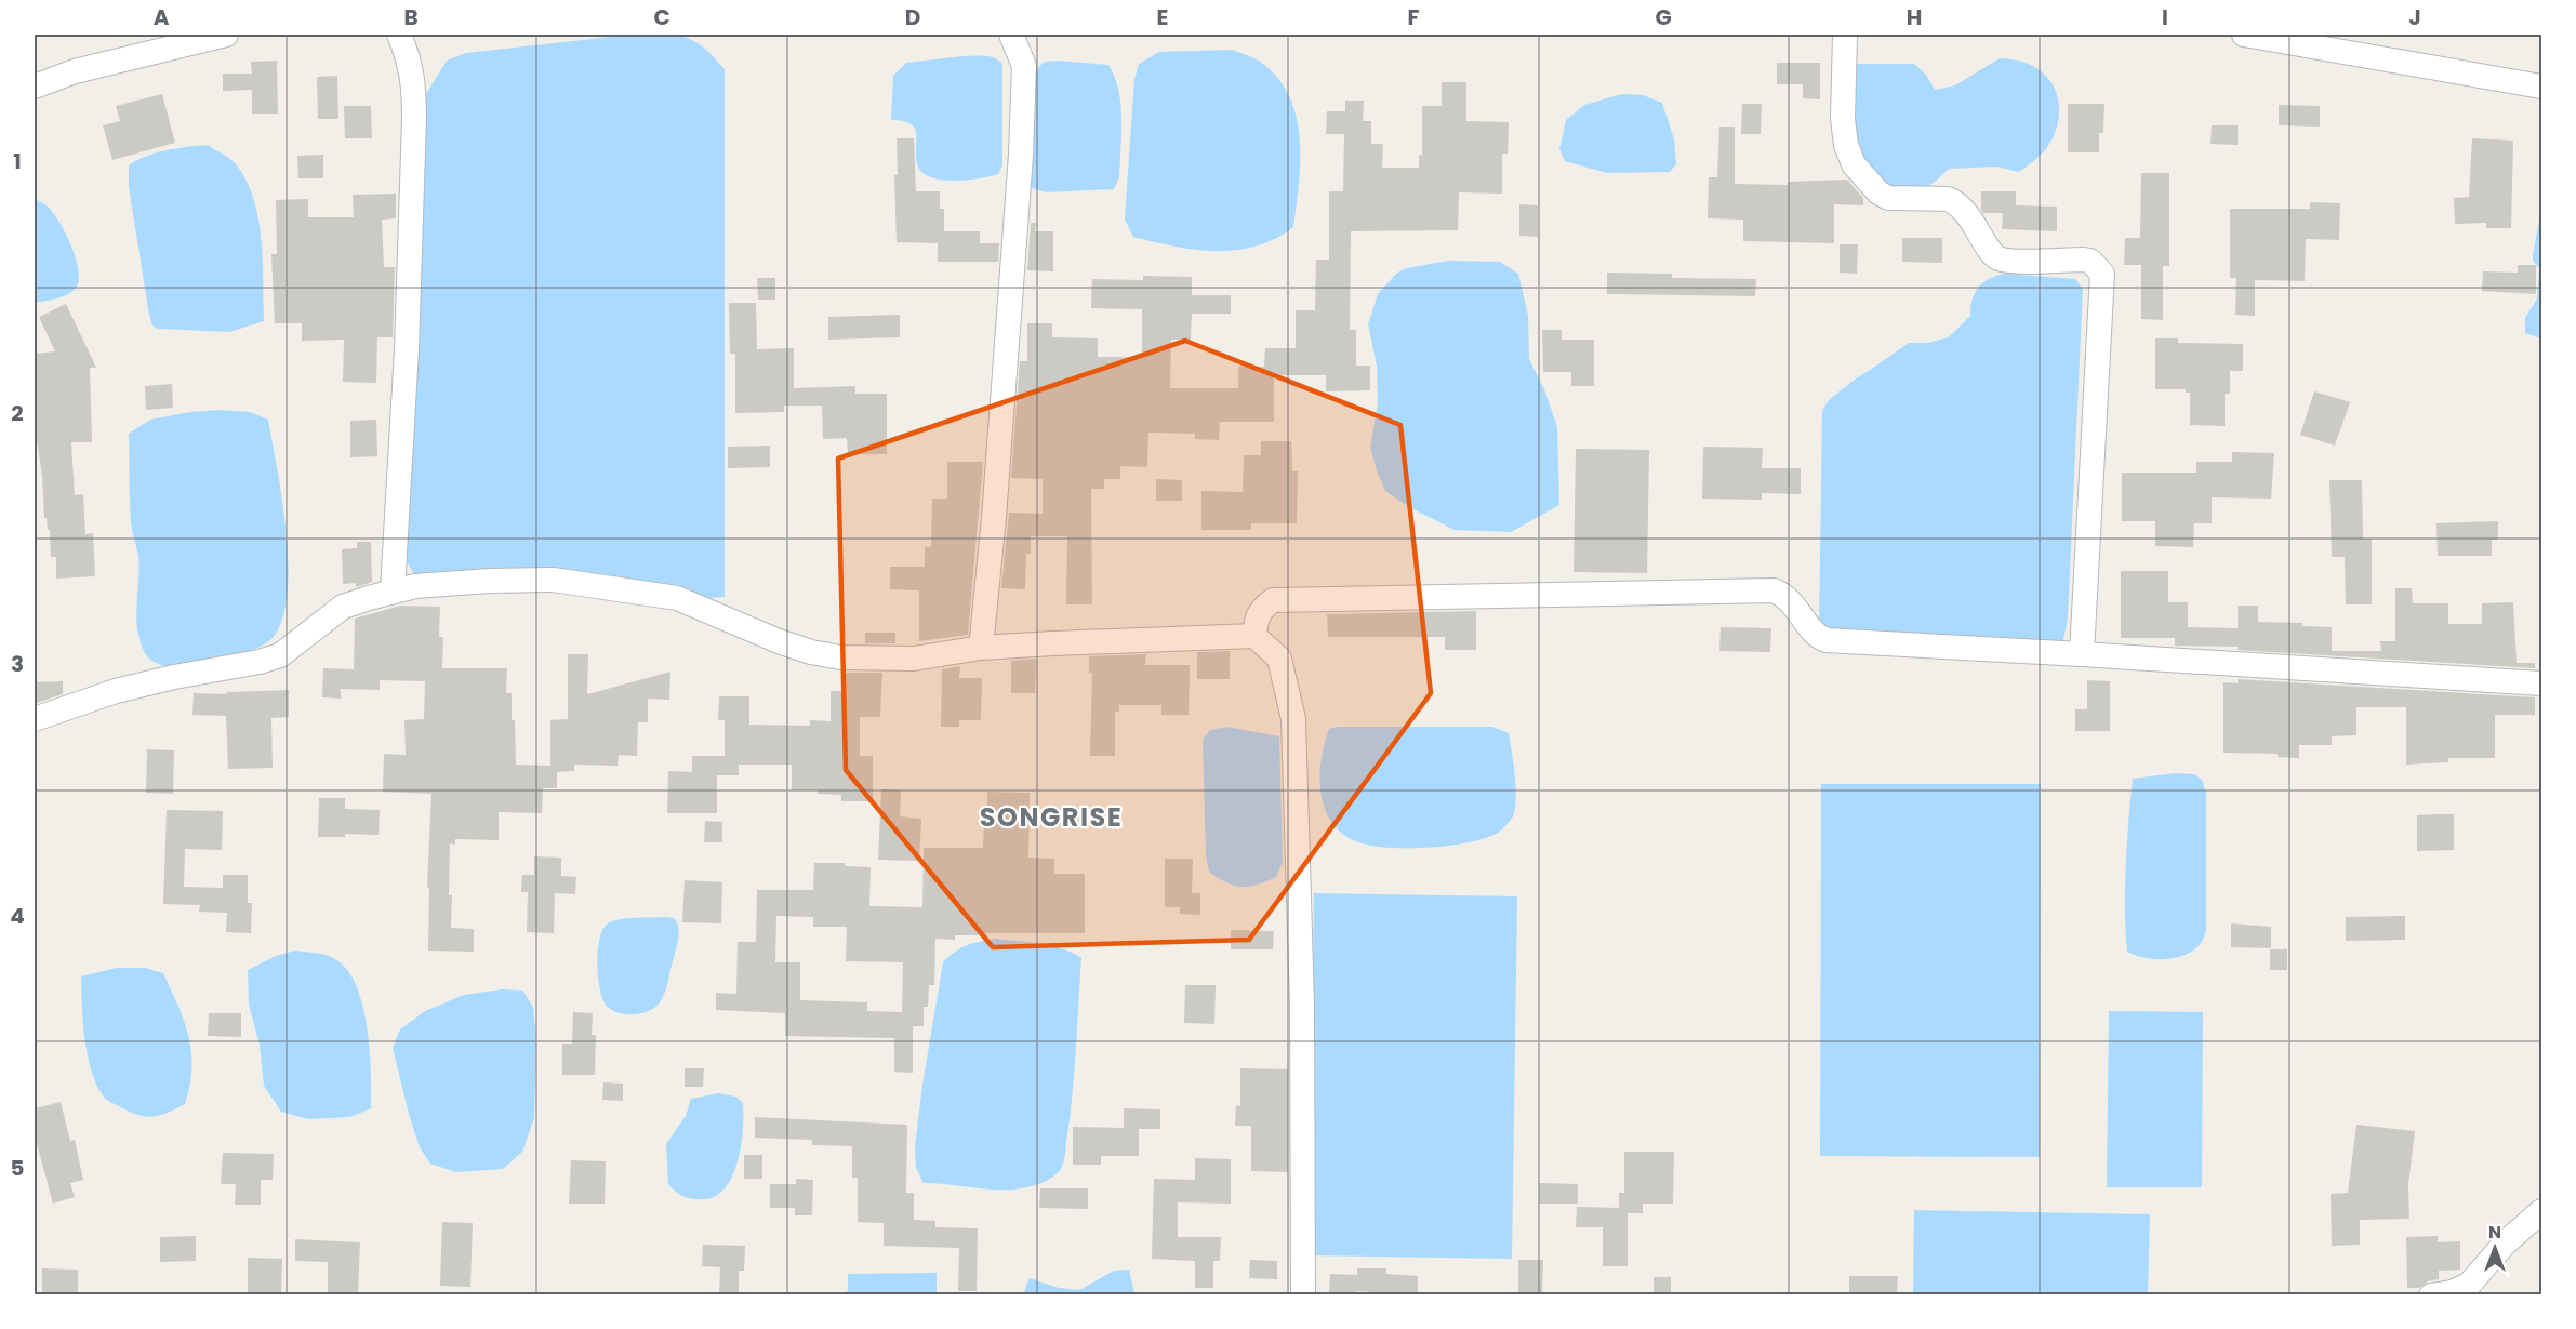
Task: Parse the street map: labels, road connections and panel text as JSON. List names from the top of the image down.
{
  "districts": ["SONGRISE"],
  "north": "top",
  "grid": {
    "columns": [
      "A",
      "B",
      "C",
      "D",
      "E",
      "F",
      "G",
      "H",
      "I",
      "J"
    ],
    "rows": [
      "1",
      "2",
      "3",
      "4",
      "5"
    ]
  }
}
